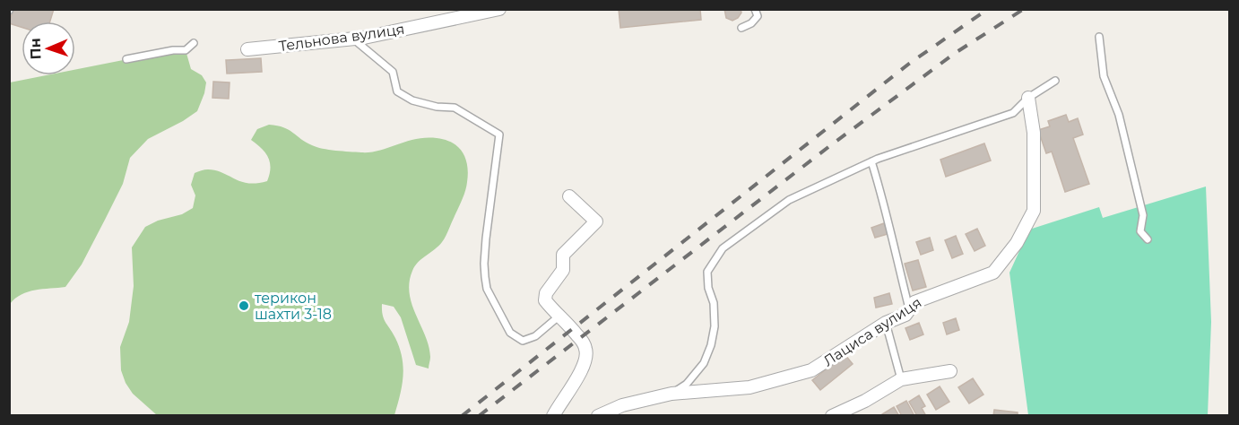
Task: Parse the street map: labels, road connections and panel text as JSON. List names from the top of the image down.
{
  "streets": {
    "street": ["Тельнова вулиця", "Лациса вулиця"]
  },
  "places": ["терикон шахти 3-18"],
  "north": "left"
}
